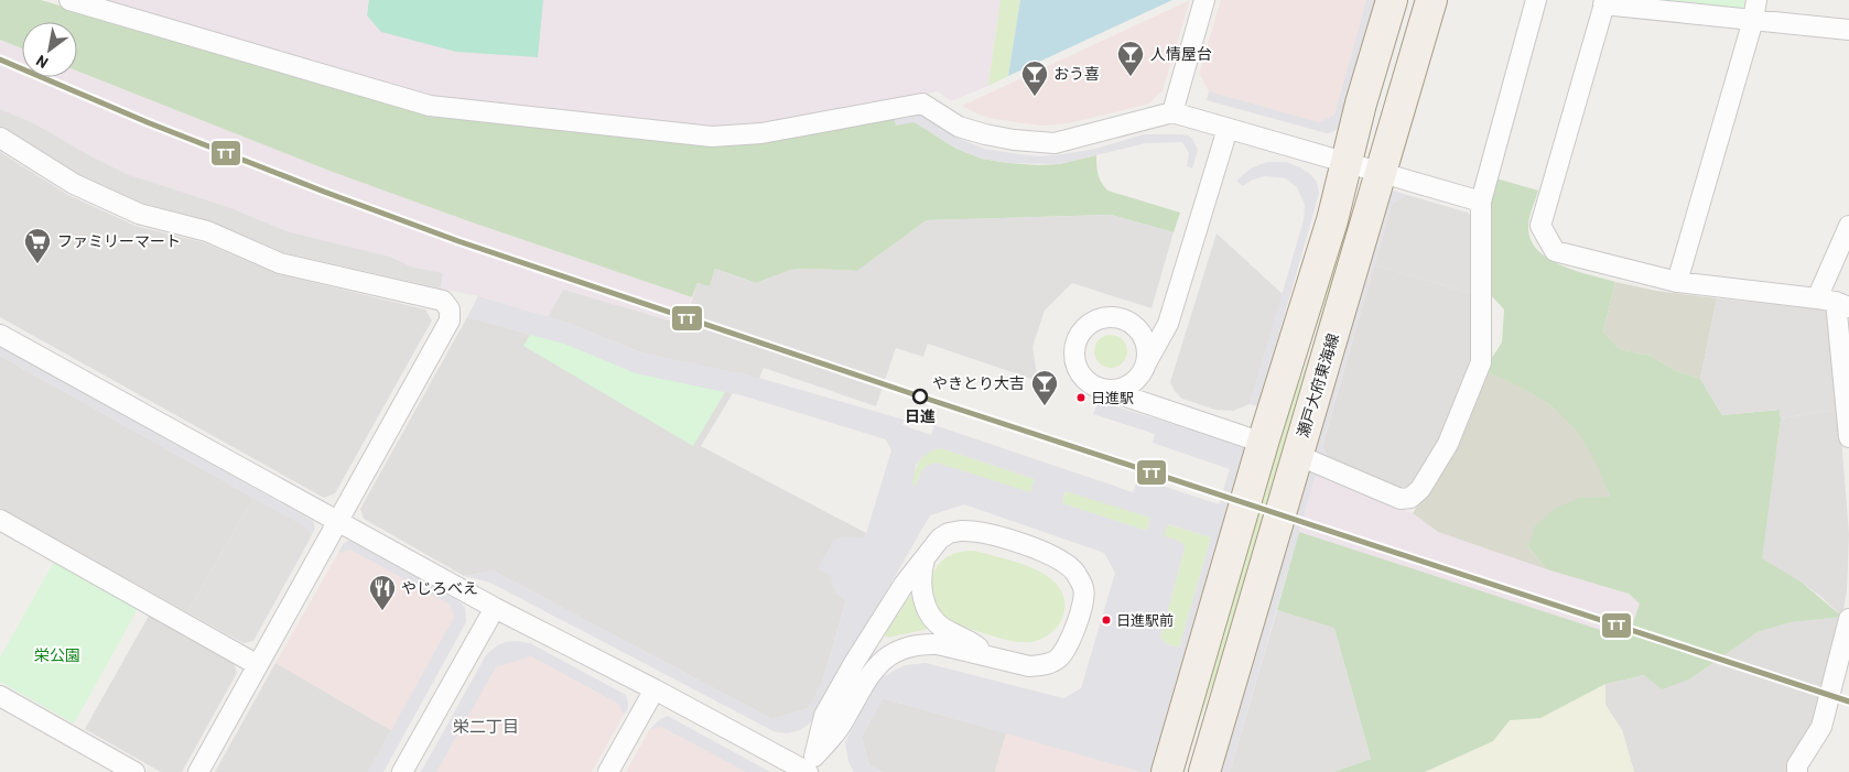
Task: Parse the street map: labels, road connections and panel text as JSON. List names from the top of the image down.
{
  "streets": {
    "main road": ["瀬戸大府東海線"]
  },
  "districts": ["栄二丁目"],
  "parks": ["栄公園"],
  "places": {
    "bar": ["人情屋台", "おう喜", "やきとり大吉"],
    "supermarket": ["ファミリーマート"],
    "other": ["日進", "日進駅", "日進駅前"],
    "restaurant": ["やじろべえ"]
  },
  "lines": ["transit line TT"],
  "north": "bottom left"
}
